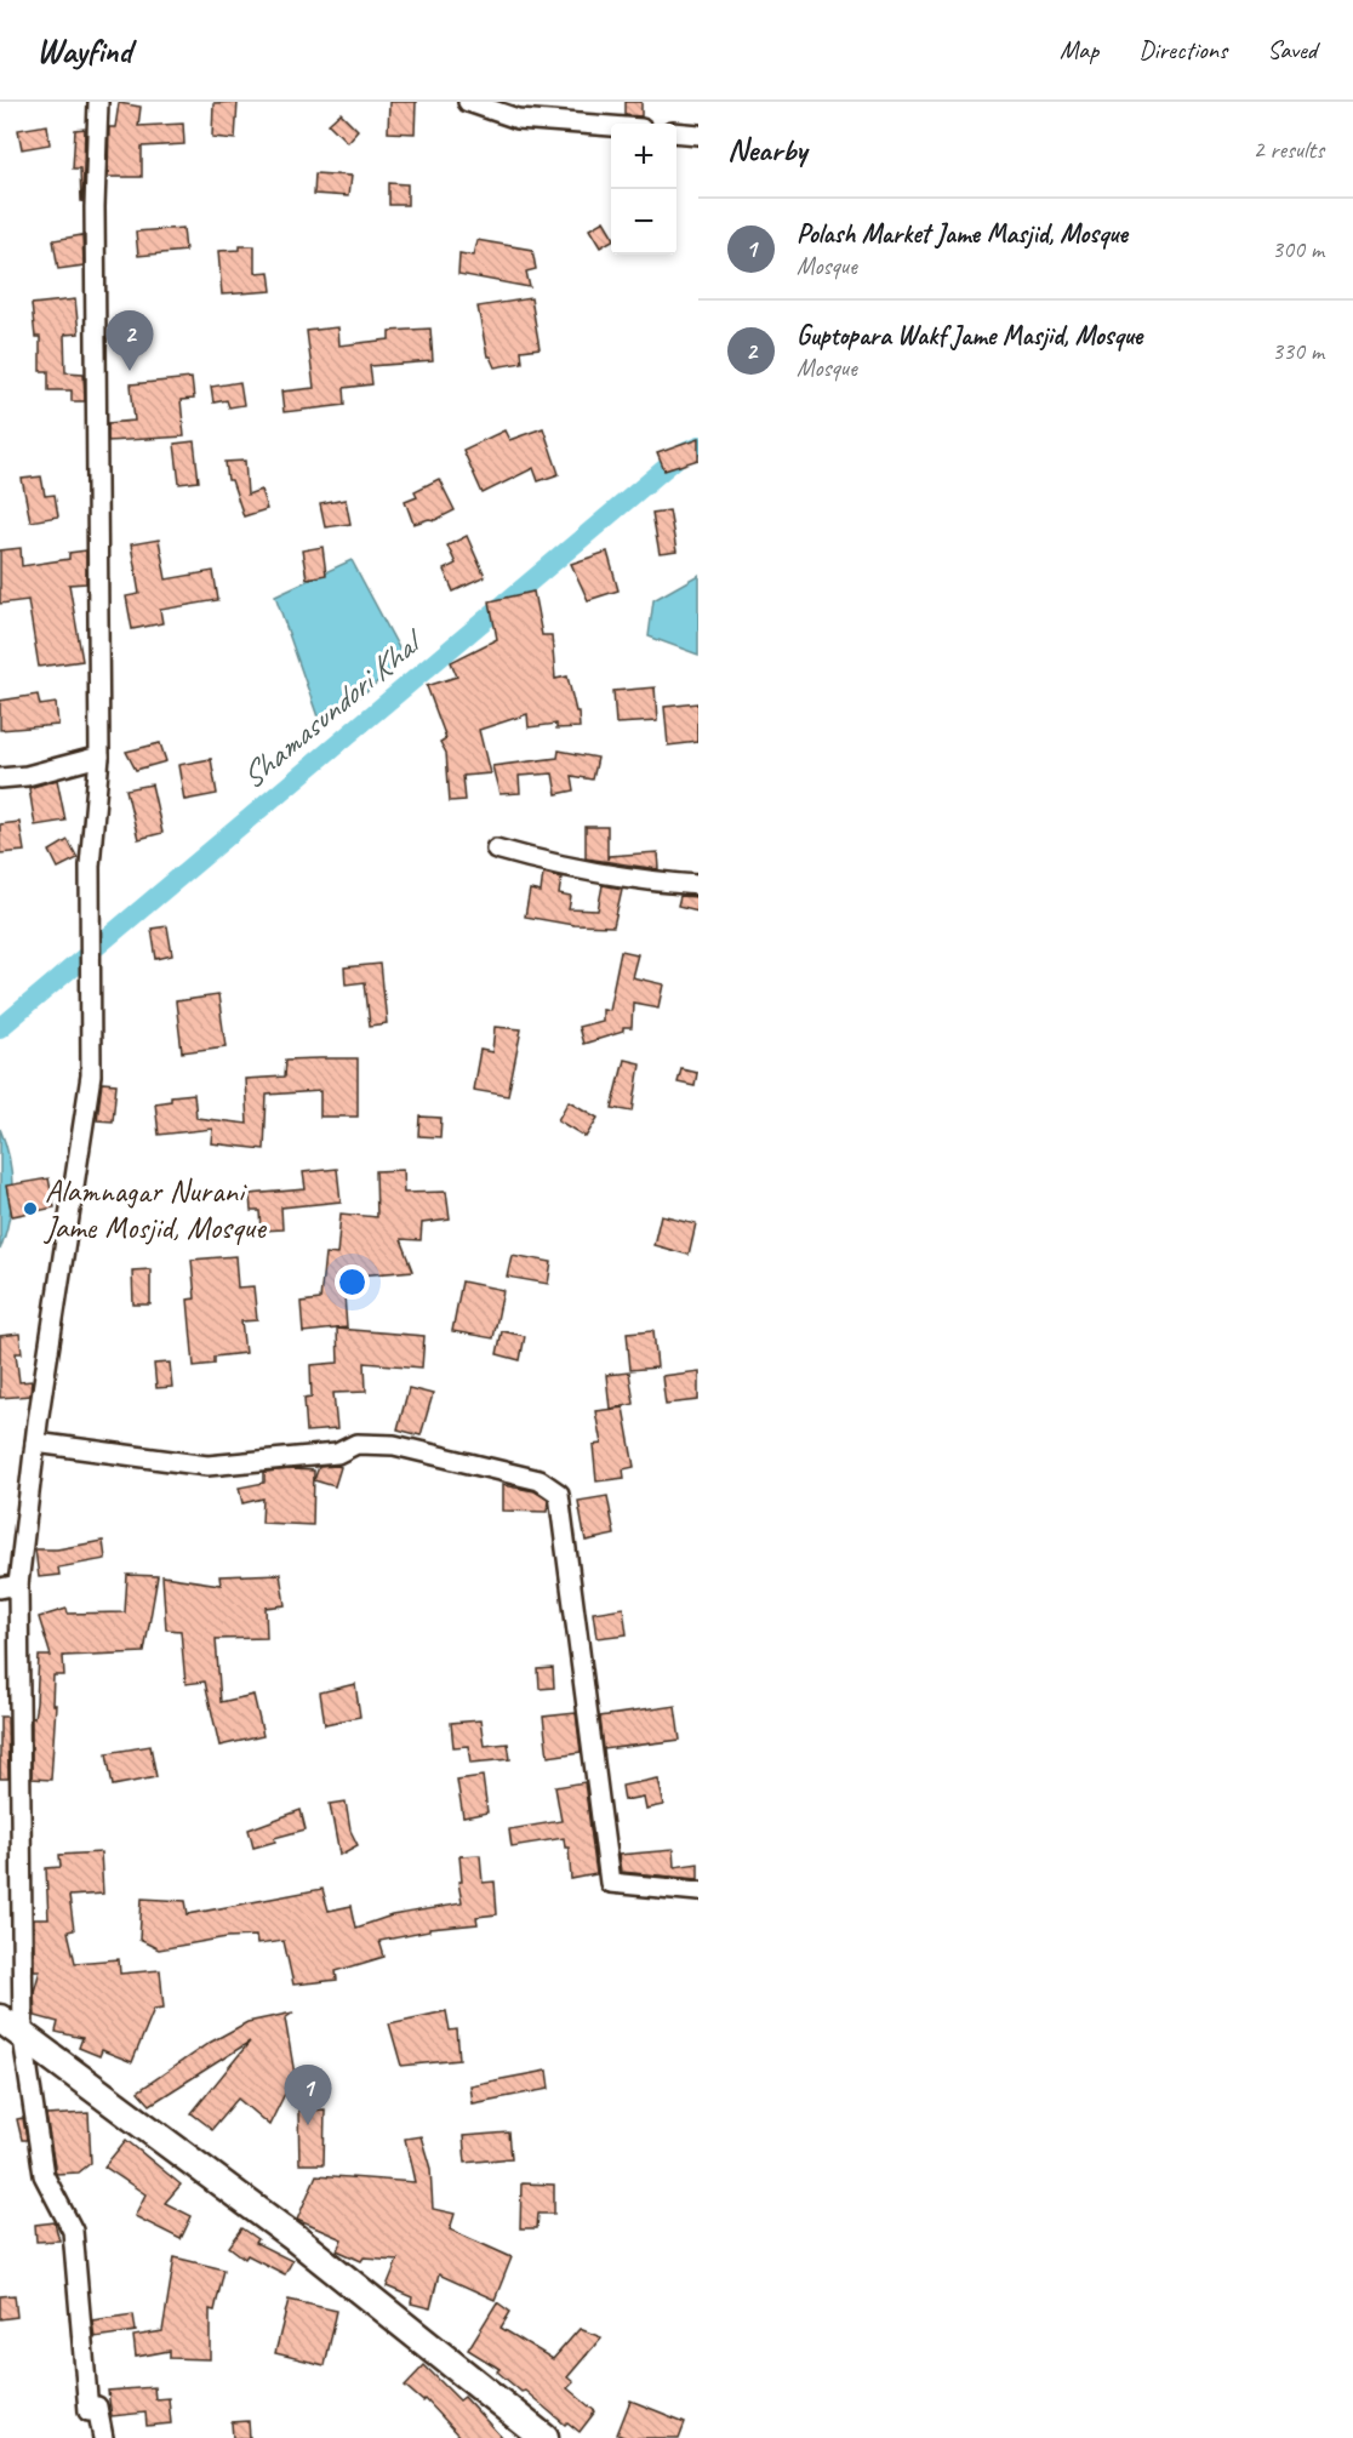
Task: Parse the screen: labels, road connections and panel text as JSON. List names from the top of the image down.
{
  "water": ["Shamasundori Khal"],
  "places": ["Alamnagar Nurani Jame Mosjid, Mosque"],
  "page": {
    "header": "Wayfind",
    "nav": ["Map", "Directions", "Saved"],
    "heading": ["Nearby", "2 results"],
    "map_buttons": ["+", "−"],
    "list": [
      {
        "mark": "1",
        "name": "Polash Market Jame Masjid, Mosque",
        "note": "Mosque",
        "value": "300 m"
      },
      {
        "mark": "2",
        "name": "Guptopara Wakf Jame Masjid, Mosque",
        "note": "Mosque",
        "value": "330 m"
      }
    ],
    "pins": ["2", "1"]
  }
}
